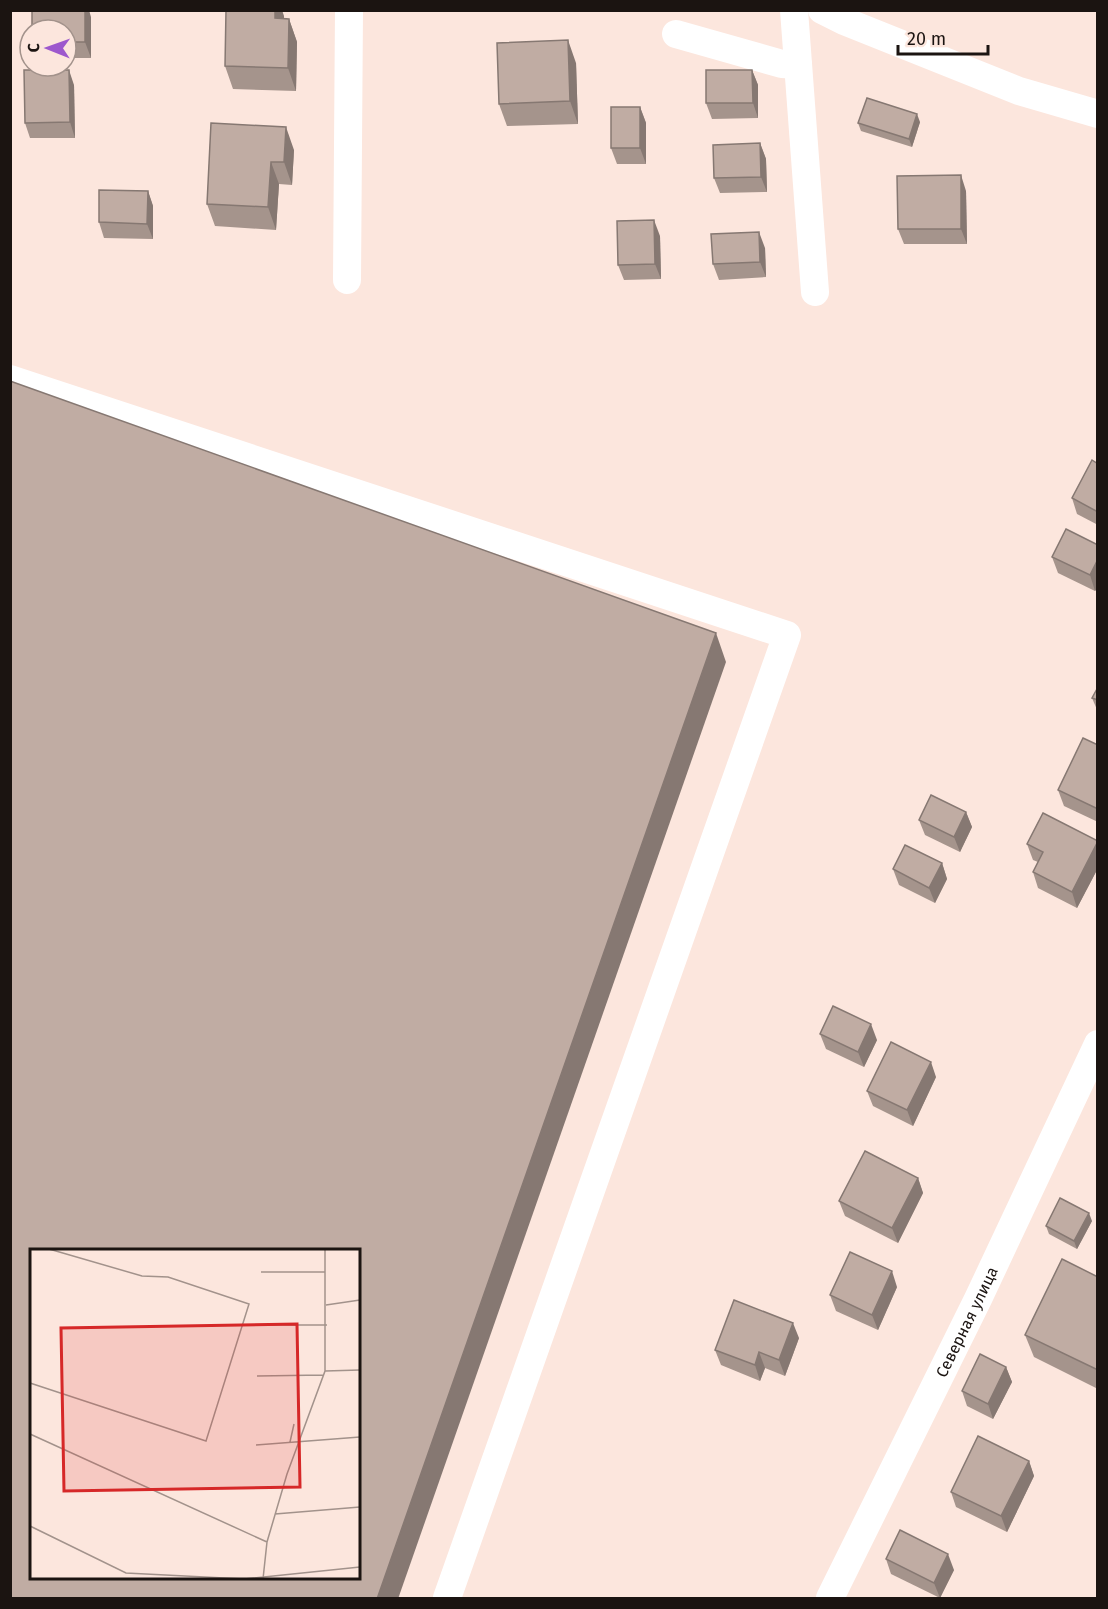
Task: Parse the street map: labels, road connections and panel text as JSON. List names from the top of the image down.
{
  "streets": {
    "street": ["Северная улица"]
  },
  "scale_bar": "20 m",
  "north": "left"
}
